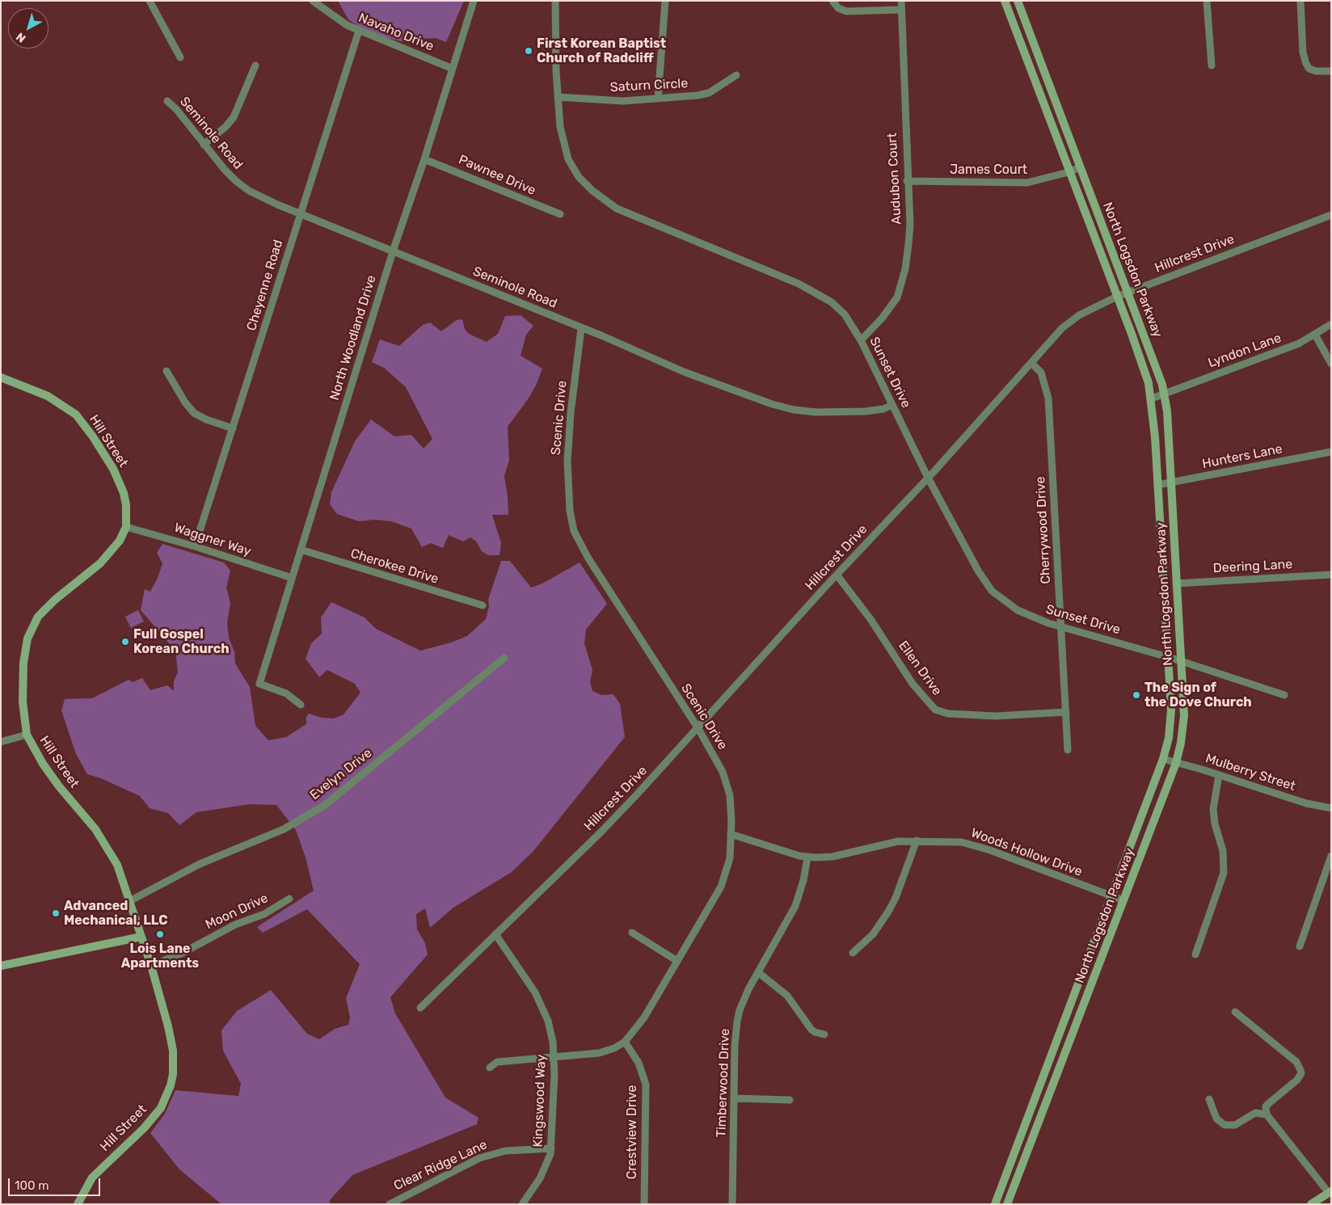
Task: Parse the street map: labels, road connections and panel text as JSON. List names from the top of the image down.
{
  "streets": {
    "main road": ["North Logsdon Parkway", "Hill Street"],
    "street": [
      "Navaho Drive",
      "Saturn Circle",
      "Seminole Road",
      "James Court",
      "Pawnee Drive",
      "Audubon Court",
      "Hillcrest Drive",
      "Cheyenne Road",
      "North Woodland Drive",
      "Lyndon Lane",
      "Sunset Drive",
      "Scenic Drive",
      "Hunters Lane",
      "Cherrywood Drive",
      "Waggner Way",
      "Cherokee Drive",
      "Deering Lane",
      "Ellen Drive",
      "Mulberry Street",
      "Evelyn Drive",
      "Woods Hollow Drive",
      "Moon Drive",
      "Timberwood Drive",
      "Kingswood Way",
      "Crestview Drive",
      "Clear Ridge Lane"
    ]
  },
  "crossings": [
    ["Navaho Drive", "Cheyenne Road"],
    ["Navaho Drive", "North Woodland Drive"],
    ["Saturn Circle", "Sunset Drive"],
    ["Seminole Road", "Cheyenne Road"],
    ["Seminole Road", "North Woodland Drive"],
    ["Seminole Road", "Sunset Drive"],
    ["Seminole Road", "Scenic Drive"],
    ["James Court", "Audubon Court"],
    ["James Court", "North Logsdon Parkway"],
    ["Pawnee Drive", "North Woodland Drive"],
    ["Audubon Court", "Sunset Drive"],
    ["Hillcrest Drive", "North Logsdon Parkway"],
    ["Hillcrest Drive", "Sunset Drive"],
    ["Hillcrest Drive", "Scenic Drive"],
    ["Hillcrest Drive", "Cherrywood Drive"],
    ["Hillcrest Drive", "Ellen Drive"],
    ["Hillcrest Drive", "Kingswood Way"],
    ["North Logsdon Parkway", "Lyndon Lane"],
    ["North Logsdon Parkway", "Sunset Drive"],
    ["North Logsdon Parkway", "Hunters Lane"],
    ["North Logsdon Parkway", "Deering Lane"],
    ["North Logsdon Parkway", "Mulberry Street"],
    ["North Logsdon Parkway", "Woods Hollow Drive"],
    ["Cheyenne Road", "Waggner Way"],
    ["North Woodland Drive", "Waggner Way"],
    ["North Woodland Drive", "Cherokee Drive"],
    ["Sunset Drive", "Cherrywood Drive"],
    ["Scenic Drive", "Woods Hollow Drive"],
    ["Scenic Drive", "Kingswood Way"],
    ["Scenic Drive", "Crestview Drive"],
    ["Hill Street", "Waggner Way"],
    ["Hill Street", "Evelyn Drive"],
    ["Hill Street", "Moon Drive"],
    ["Cherrywood Drive", "Ellen Drive"],
    ["Woods Hollow Drive", "Timberwood Drive"],
    ["Kingswood Way", "Clear Ridge Lane"]
  ],
  "places": [
    "First Korean Baptist Church of Radcliff",
    "Full Gospel Korean Church",
    "The Sign of the Dove Church",
    "Advanced Mechanical, LLC",
    "Lois Lane Apartments"
  ],
  "scale_bar": "100 m",
  "north": "bottom left"
}
